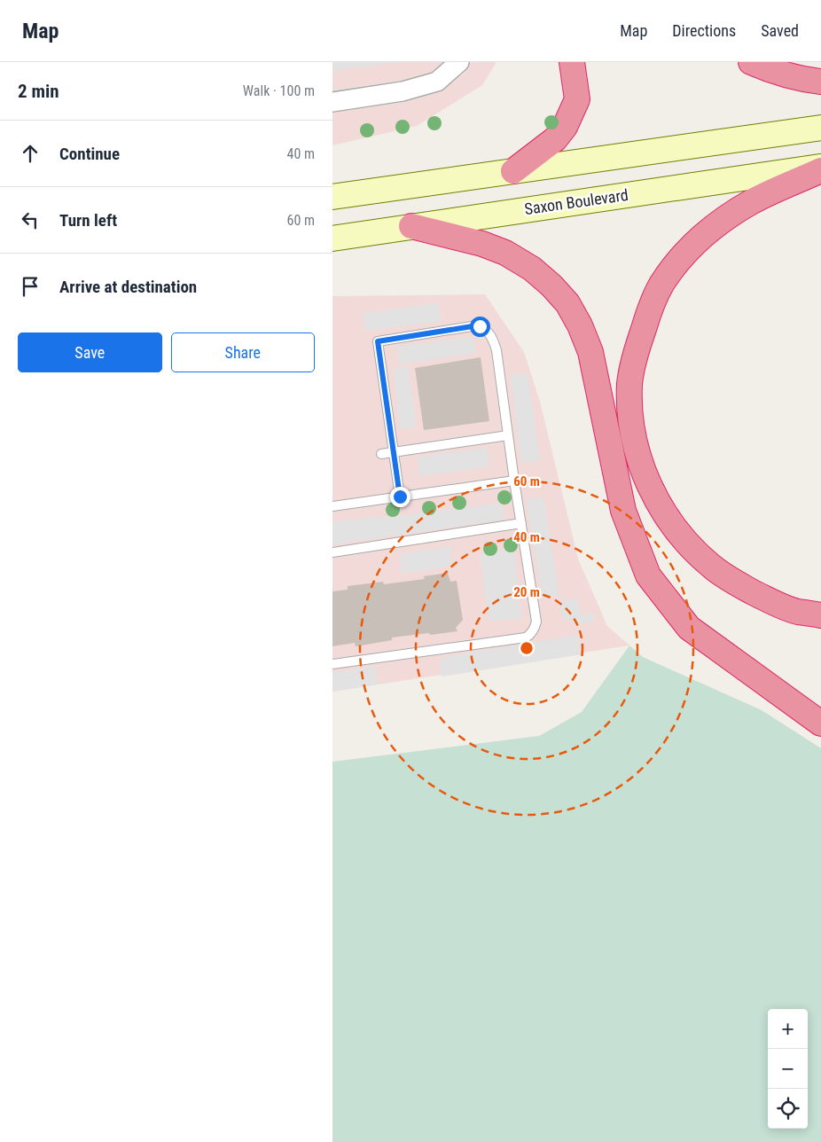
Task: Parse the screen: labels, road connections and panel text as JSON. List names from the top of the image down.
{
  "streets": {
    "main road": ["Saxon Boulevard"]
  },
  "page": {
    "header": "Map",
    "nav": ["Map", "Directions", "Saved"],
    "heading": ["2 min", "Walk · 100 m"],
    "list": [
      ["Continue", "40 m"],
      ["Turn left", "60 m"],
      "Arrive at destination"
    ],
    "buttons": ["Save", "Share"],
    "map_buttons": ["+", "−"]
  },
  "rings": ["60 m", "40 m", "20 m"]
}
